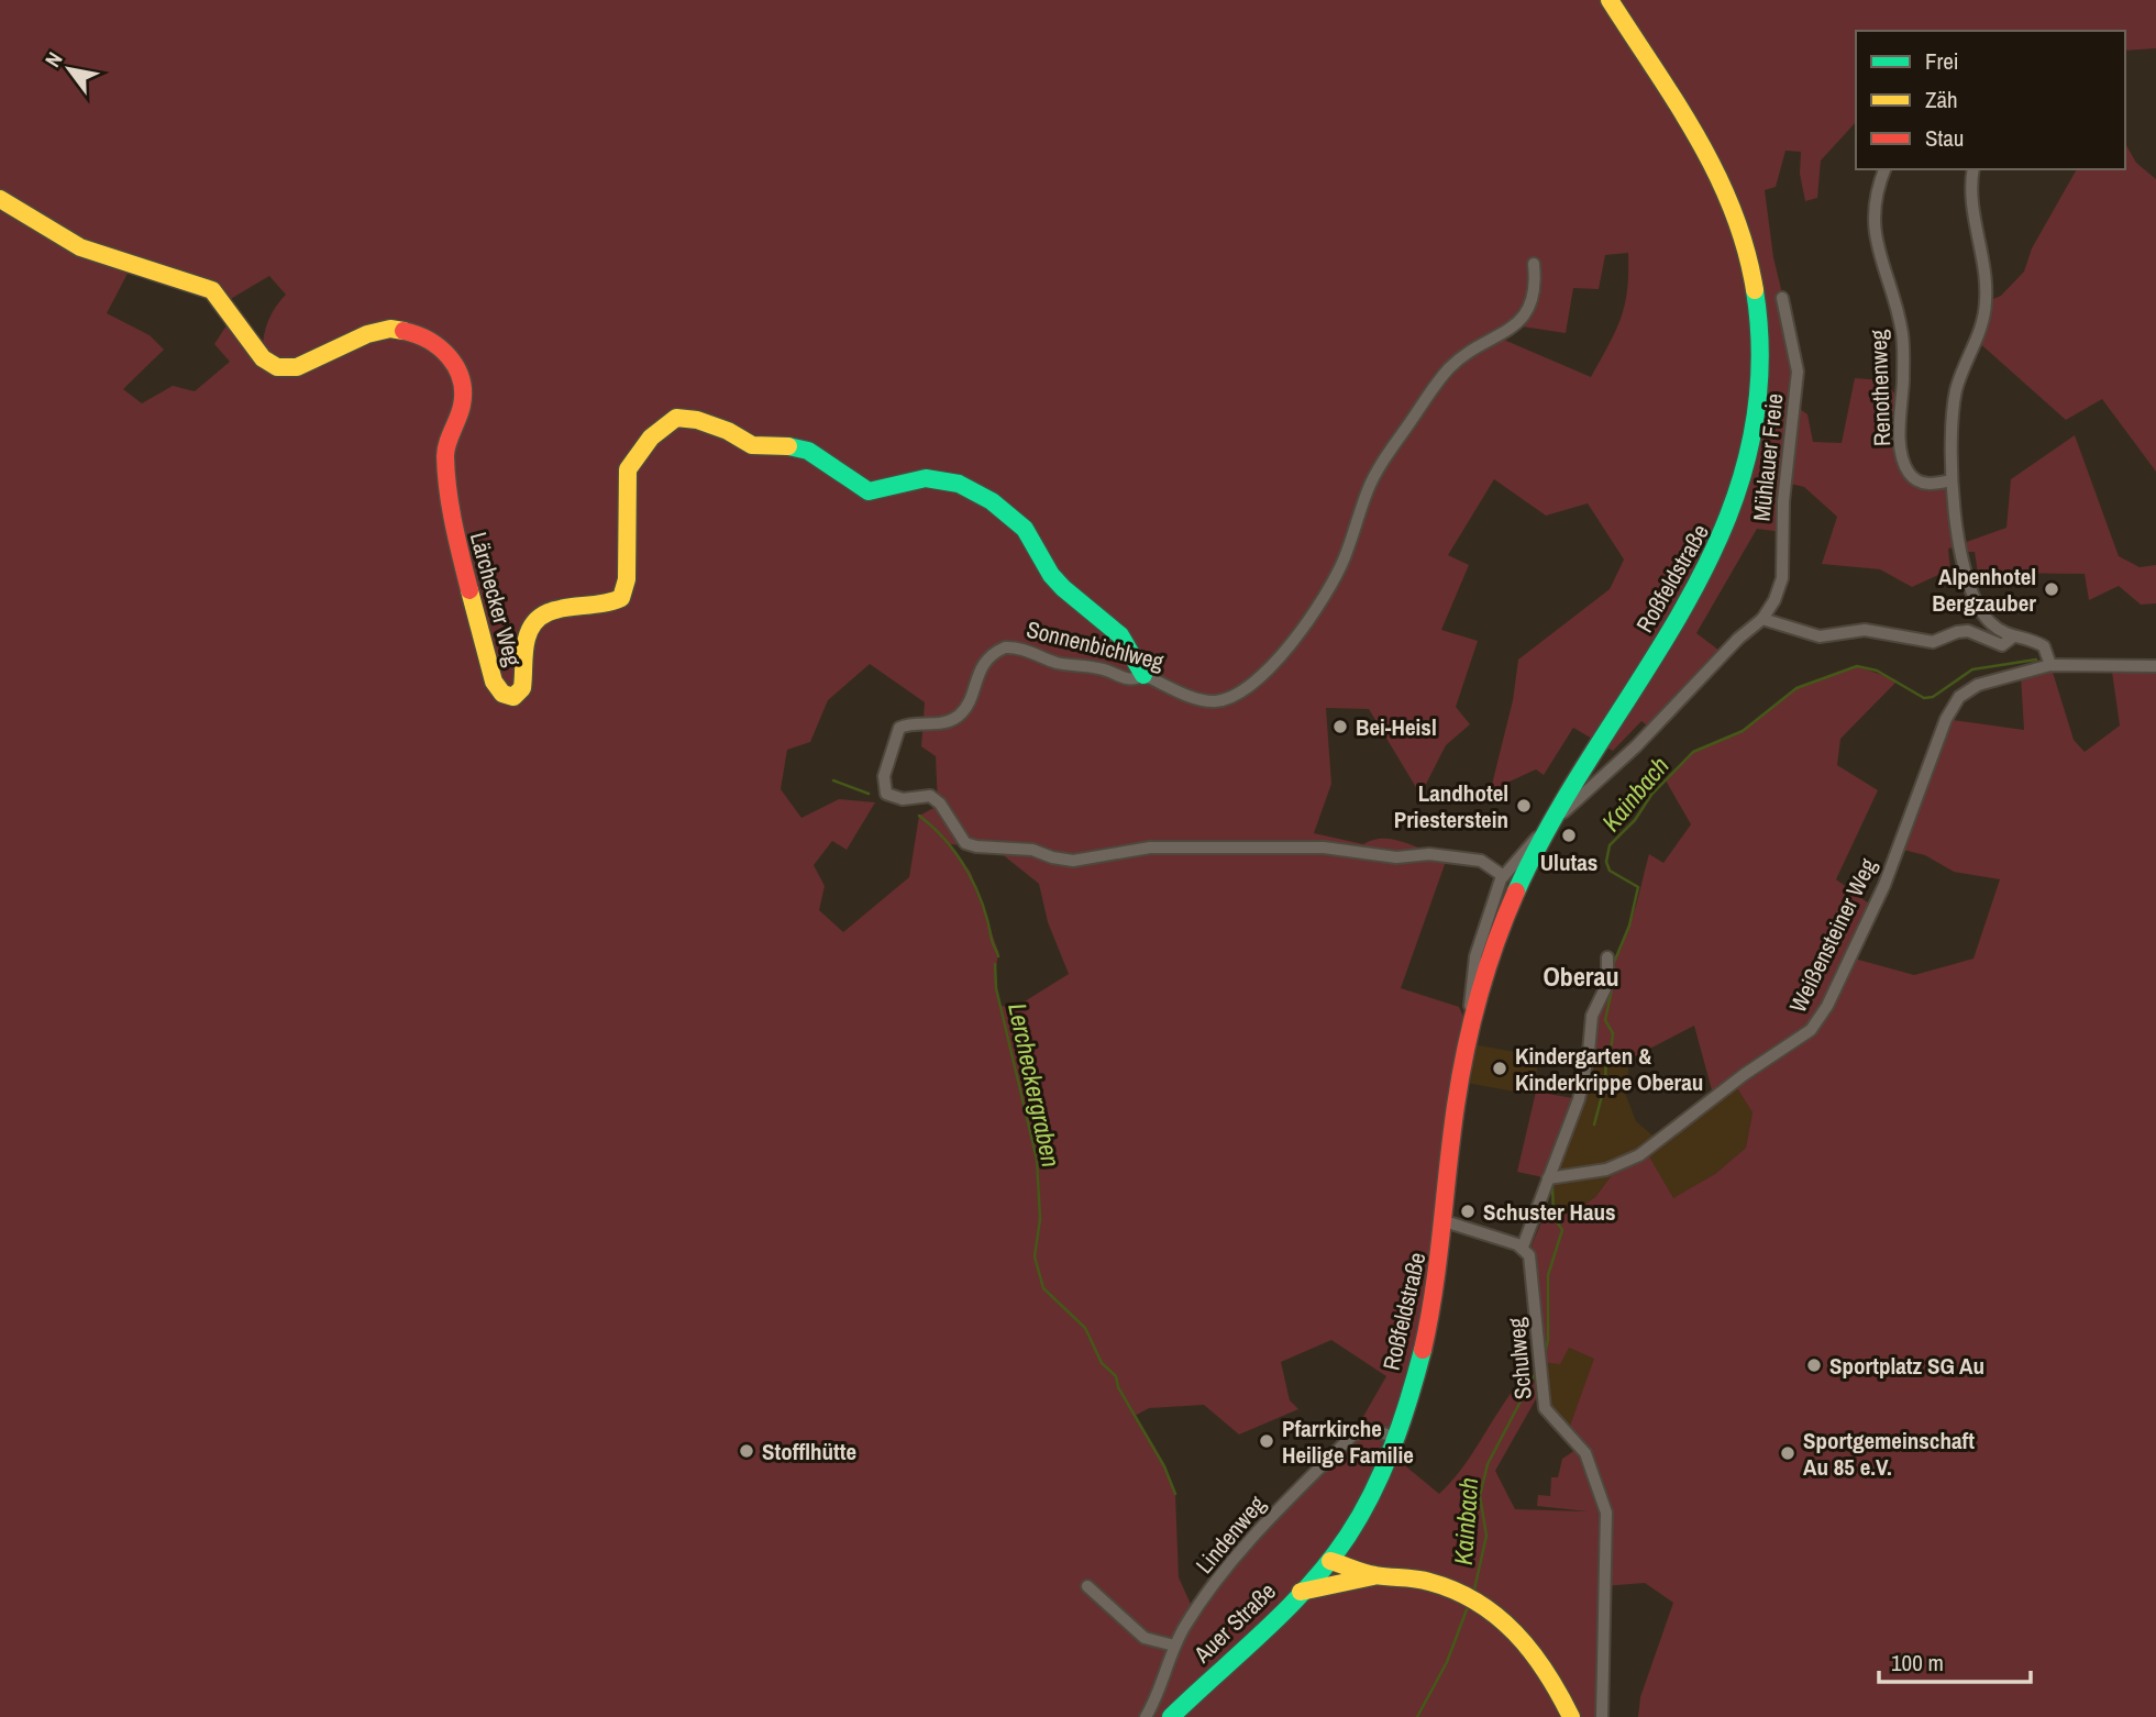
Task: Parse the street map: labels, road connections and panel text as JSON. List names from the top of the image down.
{
  "streets": {
    "main road": ["Roßfeldstraße", "Lärchecker Weg", "Auer Straße"],
    "street": [
      "Renothenweg",
      "Mühlauer Freie",
      "Sonnenbichlweg",
      "Weißensteiner Weg",
      "Schulweg",
      "Lindenweg"
    ]
  },
  "crossings": [
    ["Mühlauer Freie", "Roßfeldstraße"],
    ["Roßfeldstraße", "Sonnenbichlweg"],
    ["Roßfeldstraße", "Lindenweg"],
    ["Roßfeldstraße", "Auer Straße"],
    ["Lärchecker Weg", "Sonnenbichlweg"]
  ],
  "districts": ["Oberau"],
  "water": ["Kainbach", "Lercheckergraben"],
  "places": [
    "Alpenhotel Bergzauber",
    "Bei-Heisl",
    "Landhotel Priesterstein",
    "Ulutas",
    "Kindergarten & Kinderkrippe Oberau",
    "Schuster Haus",
    "Sportplatz SG Au",
    "Pfarrkirche Heilige Familie",
    "Stofflhütte",
    "Sportgemeinschaft Au 85 e.V."
  ],
  "legend": ["Frei", "Zäh", "Stau"],
  "scale_bar": "100 m",
  "north": "top left"
}
